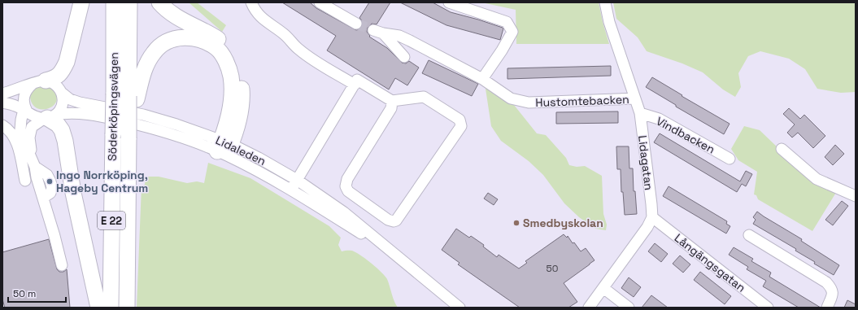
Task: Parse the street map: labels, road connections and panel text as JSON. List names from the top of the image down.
{
  "streets": {
    "highway": ["Söderköpingsvägen", "E 22"],
    "street": [
      "Hustomtebacken",
      "Vindbacken",
      "Lidaleden",
      "Lidagatan",
      "Långängsgatan"
    ]
  },
  "crossings": [
    ["Hustomtebacken", "Lidagatan"],
    ["Vindbacken", "Lidagatan"],
    ["Lidagatan", "Långängsgatan"]
  ],
  "places": ["Ingo Norrköping, Hageby Centrum", "Smedbyskolan"],
  "house_numbers": ["50"],
  "scale_bar": "50 m"
}
